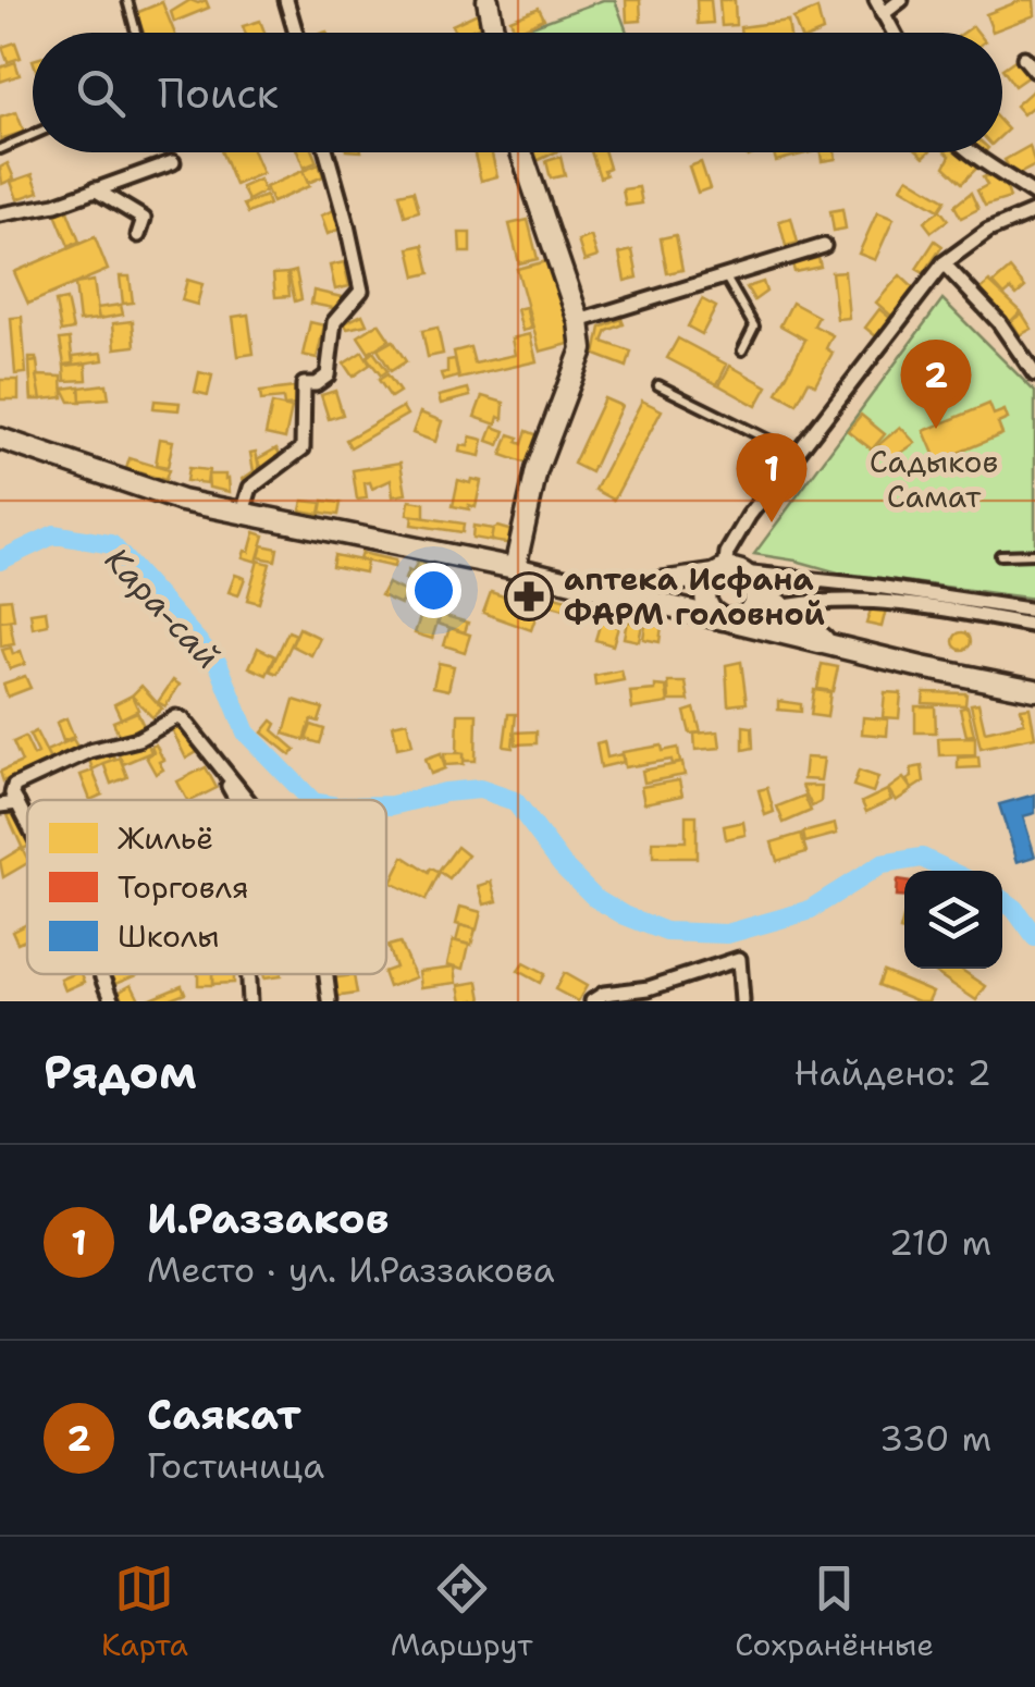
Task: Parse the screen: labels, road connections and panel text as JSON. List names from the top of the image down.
{
  "water": ["Кара-сай"],
  "parks": ["Садыков Самат"],
  "places": {
    "pharmacy": ["аптека Исфана ФАРМ головной"]
  },
  "legend": ["Жильё", "Торговля", "Школы"],
  "page": {
    "search": "Поиск",
    "pins": ["2", "1"],
    "heading": ["Рядом", "Найдено: 2"],
    "list": [
      {
        "mark": "1",
        "name": "И.Раззаков",
        "note": "Место · ул. И.Раззакова",
        "value": "210 m"
      },
      {
        "mark": "2",
        "name": "Саякат",
        "note": "Гостиница",
        "value": "330 m"
      }
    ],
    "nav": ["Карта", "Маршрут", "Сохранённые"]
  }
}
